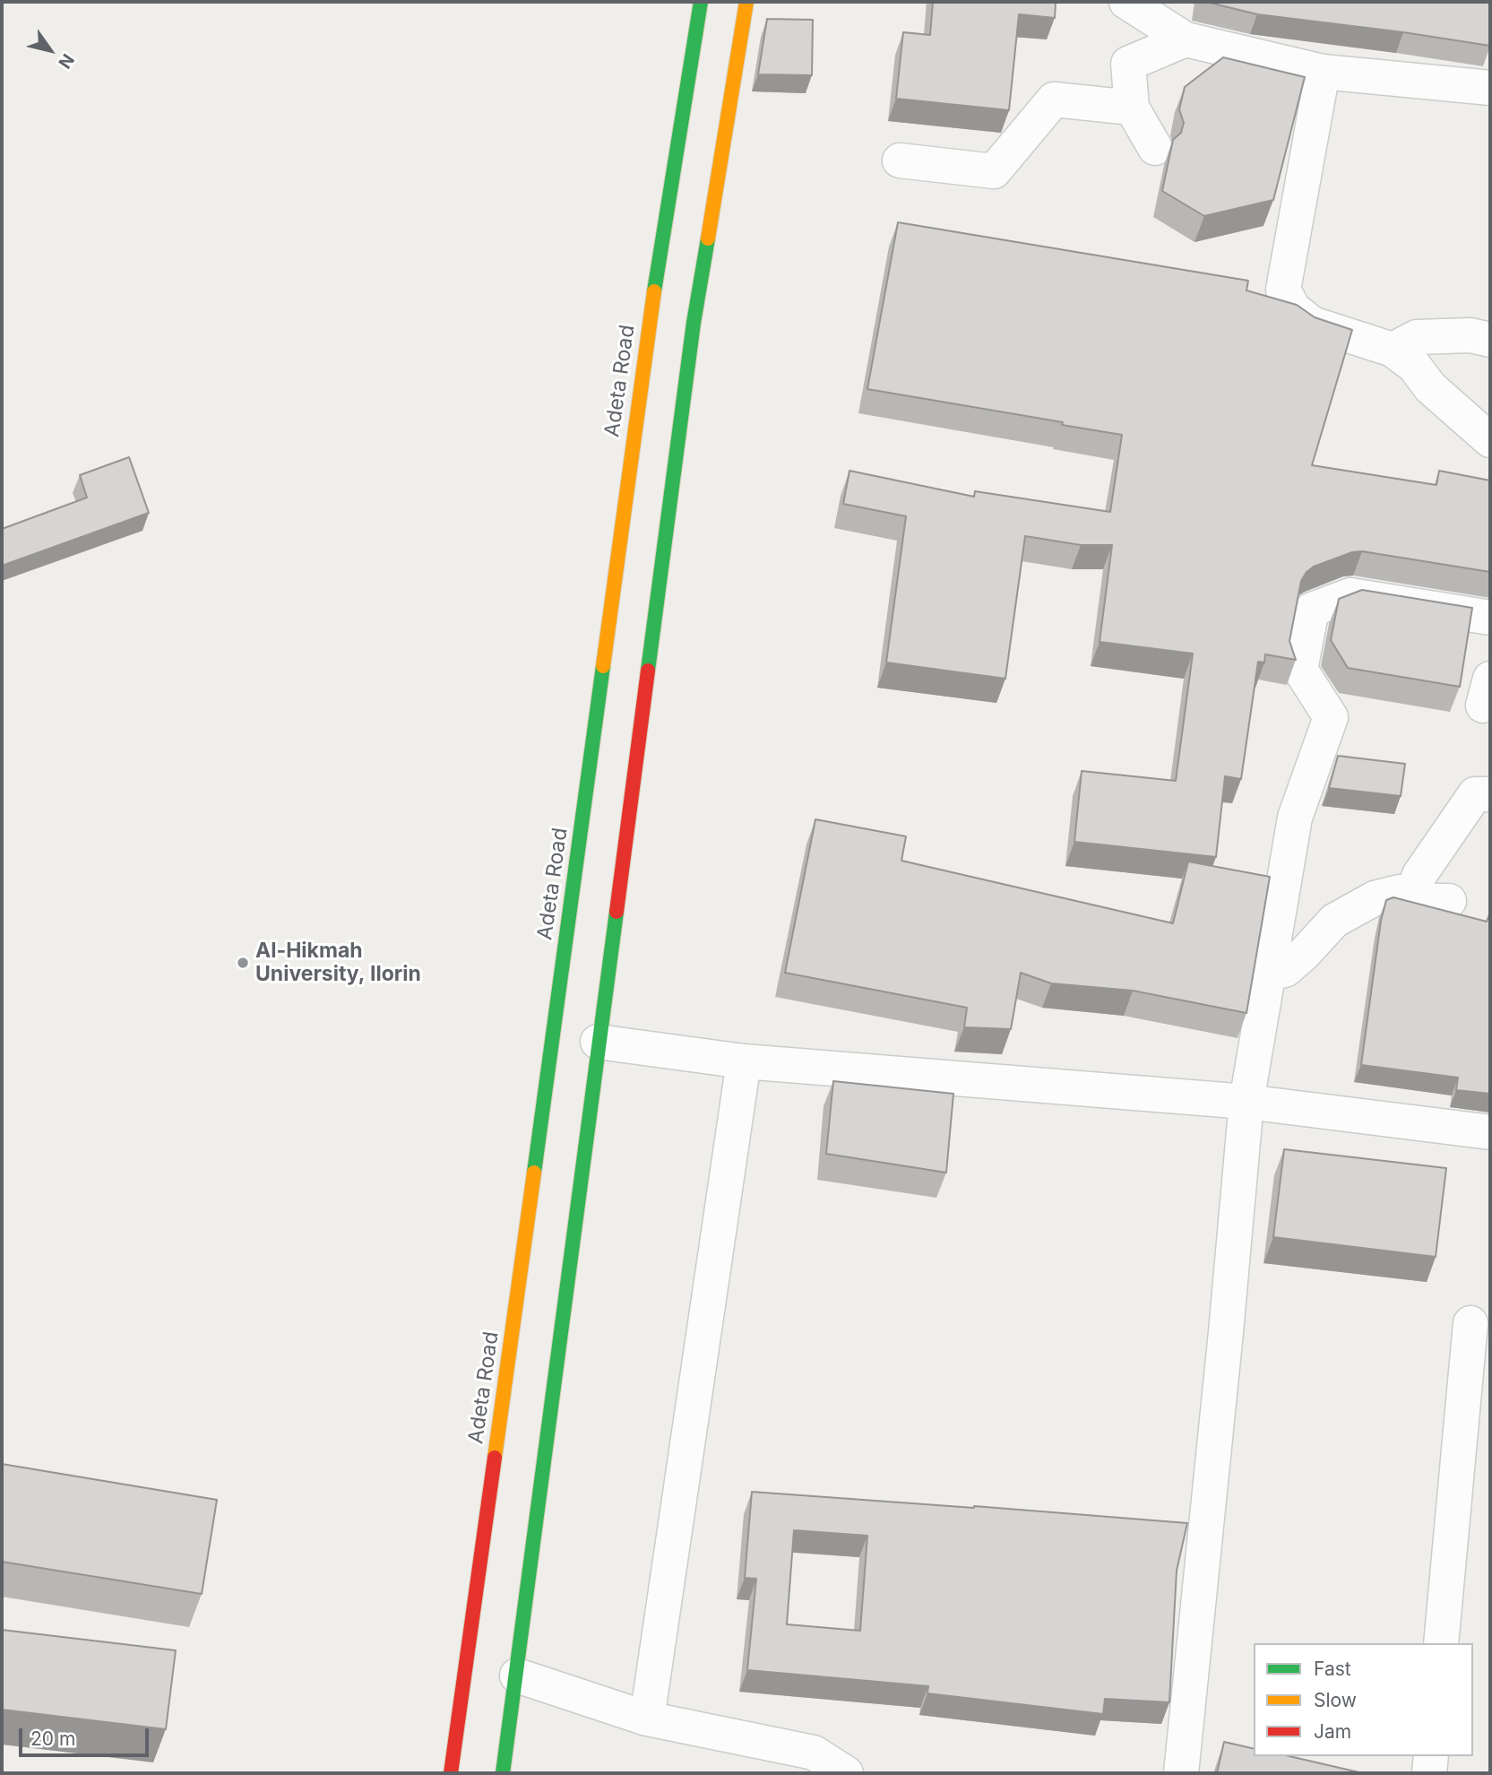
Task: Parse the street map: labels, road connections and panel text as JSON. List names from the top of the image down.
{
  "streets": {
    "main road": ["Adeta Road"]
  },
  "places": ["Al-Hikmah University, Ilorin"],
  "legend": ["Fast", "Slow", "Jam"],
  "scale_bar": "20 m",
  "north": "bottom right"
}
